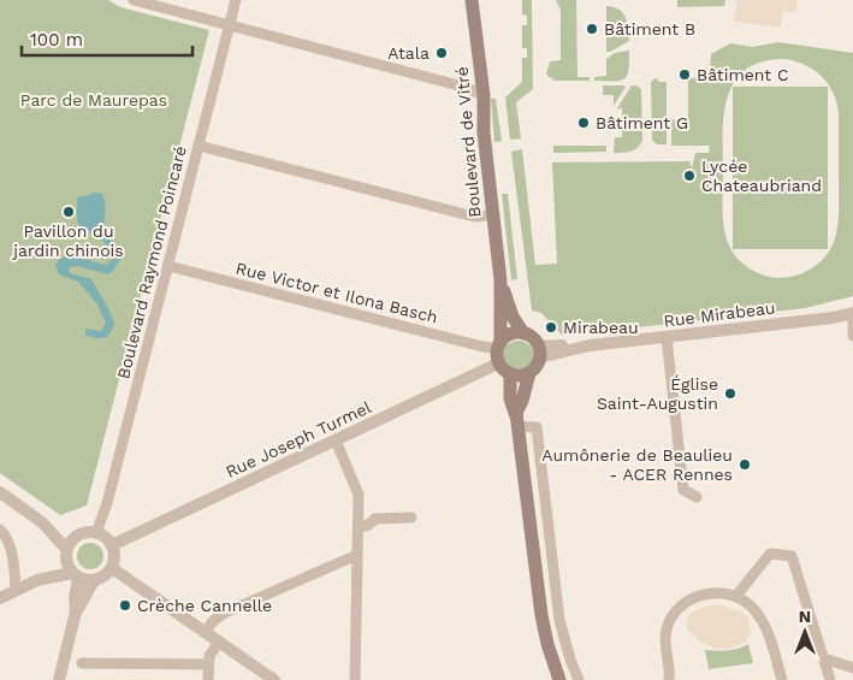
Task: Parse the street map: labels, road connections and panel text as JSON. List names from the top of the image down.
{
  "streets": {
    "main road": ["Boulevard de Vitré"],
    "street": [
      "Boulevard Raymond Poincaré",
      "Rue Victor et Ilona Basch",
      "Rue Mirabeau",
      "Rue Joseph Turmel"
    ]
  },
  "crossings": [
    ["Boulevard de Vitré", "Rue Victor et Ilona Basch"],
    ["Boulevard de Vitré", "Rue Mirabeau"],
    ["Boulevard de Vitré", "Rue Joseph Turmel"],
    ["Boulevard Raymond Poincaré", "Rue Victor et Ilona Basch"],
    ["Boulevard Raymond Poincaré", "Rue Joseph Turmel"],
    ["Rue Victor et Ilona Basch", "Rue Mirabeau"],
    ["Rue Victor et Ilona Basch", "Rue Joseph Turmel"],
    ["Rue Mirabeau", "Rue Joseph Turmel"]
  ],
  "parks": ["Parc de Maurepas"],
  "places": [
    "Bâtiment B",
    "Atala",
    "Bâtiment C",
    "Bâtiment G",
    "Lycée Chateaubriand",
    "Pavillon du jardin chinois",
    "Mirabeau",
    "Église Saint-Augustin",
    "Aumônerie de Beaulieu - ACER Rennes",
    "Crèche Cannelle"
  ],
  "scale_bar": "100 m",
  "north": "top"
}
